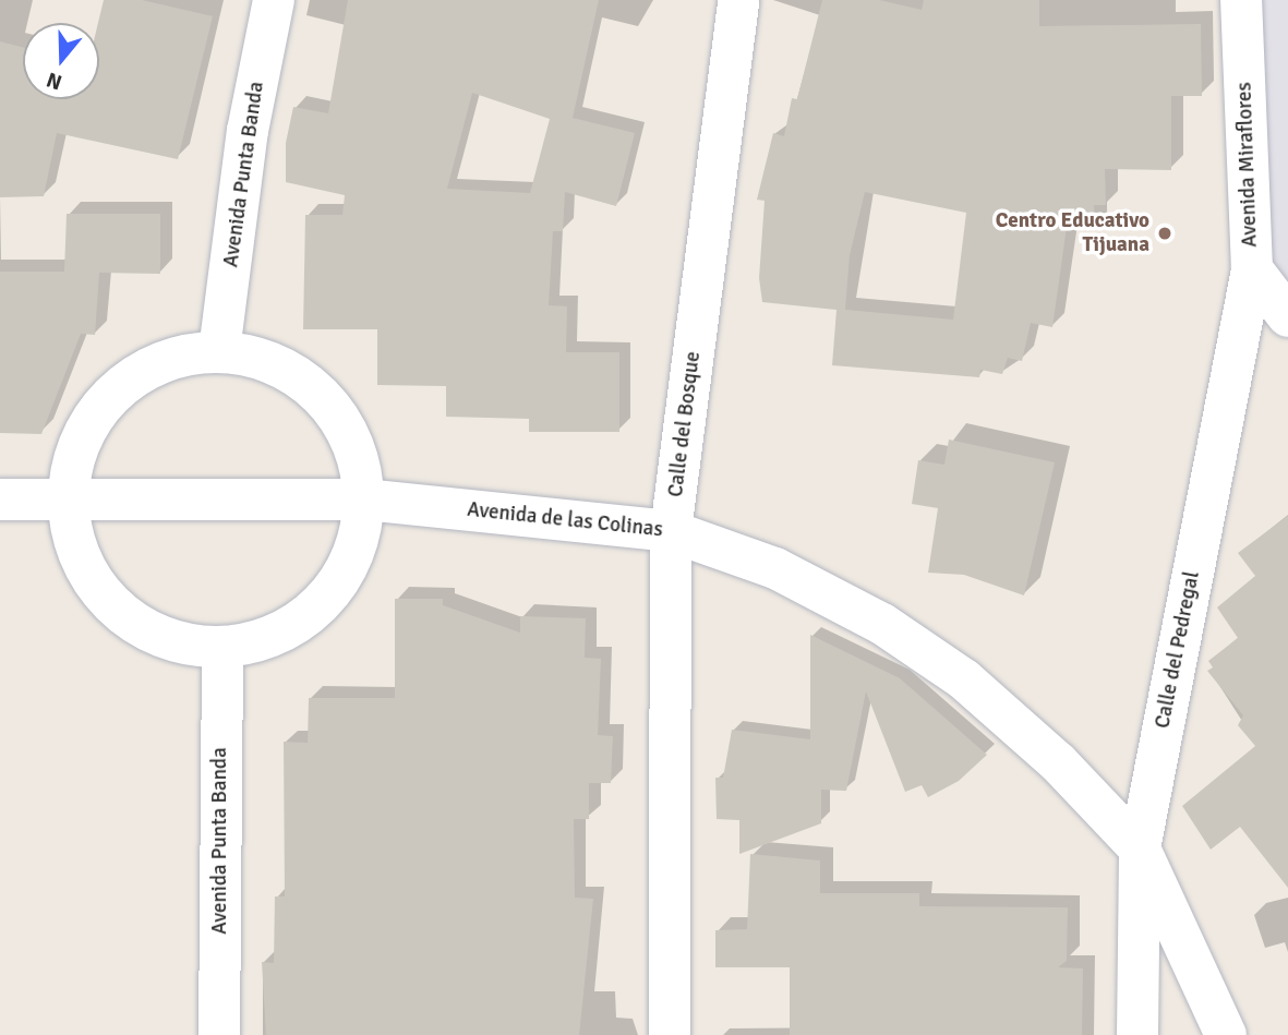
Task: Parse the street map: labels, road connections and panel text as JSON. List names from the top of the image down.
{
  "streets": {
    "street": [
      "Avenida Miraflores",
      "Avenida Punta Banda",
      "Calle del Bosque",
      "Avenida de las Colinas",
      "Calle del Pedregal"
    ]
  },
  "crossings": [
    ["Avenida Miraflores", "Calle del Pedregal"],
    ["Calle del Bosque", "Avenida de las Colinas"],
    ["Avenida de las Colinas", "Calle del Pedregal"]
  ],
  "places": ["Centro Educativo Tijuana"],
  "north": "bottom"
}
